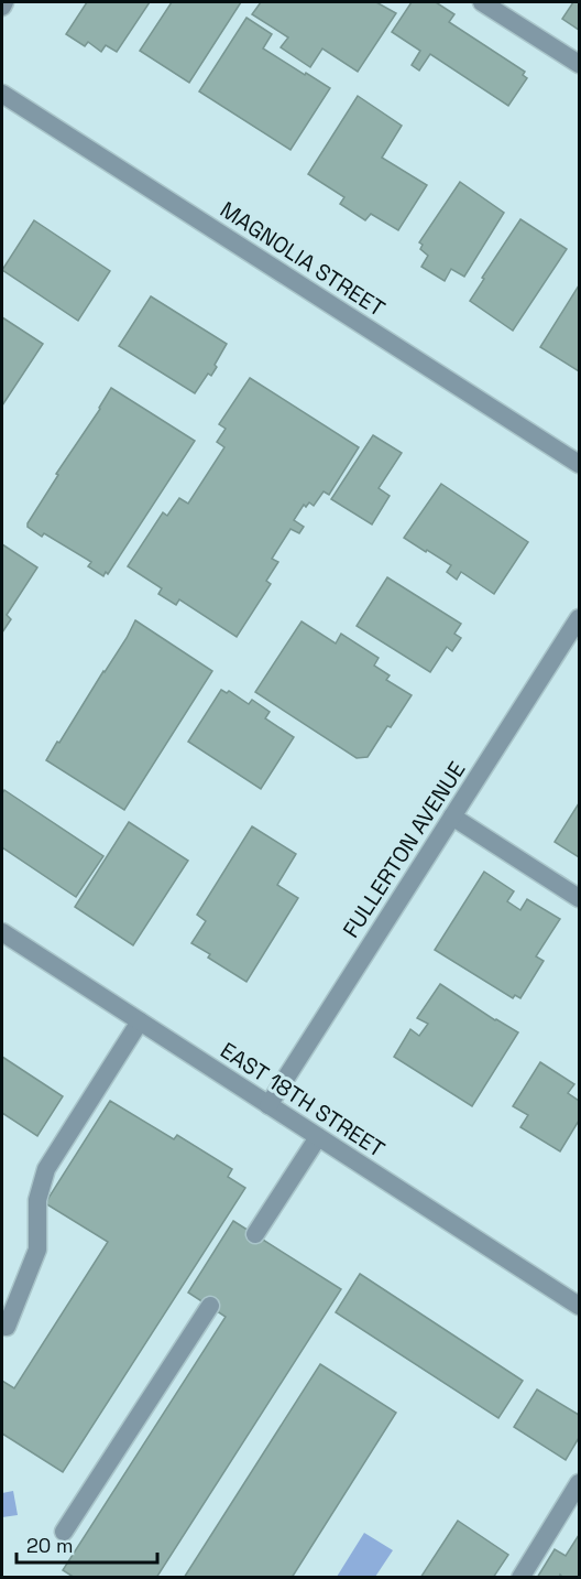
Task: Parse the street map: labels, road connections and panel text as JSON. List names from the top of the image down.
{
  "streets": {
    "street": ["MAGNOLIA STREET", "FULLERTON AVENUE", "EAST 18TH STREET"]
  },
  "crossings": [
    ["FULLERTON AVENUE", "EAST 18TH STREET"]
  ],
  "scale_bar": "20 m"
}
